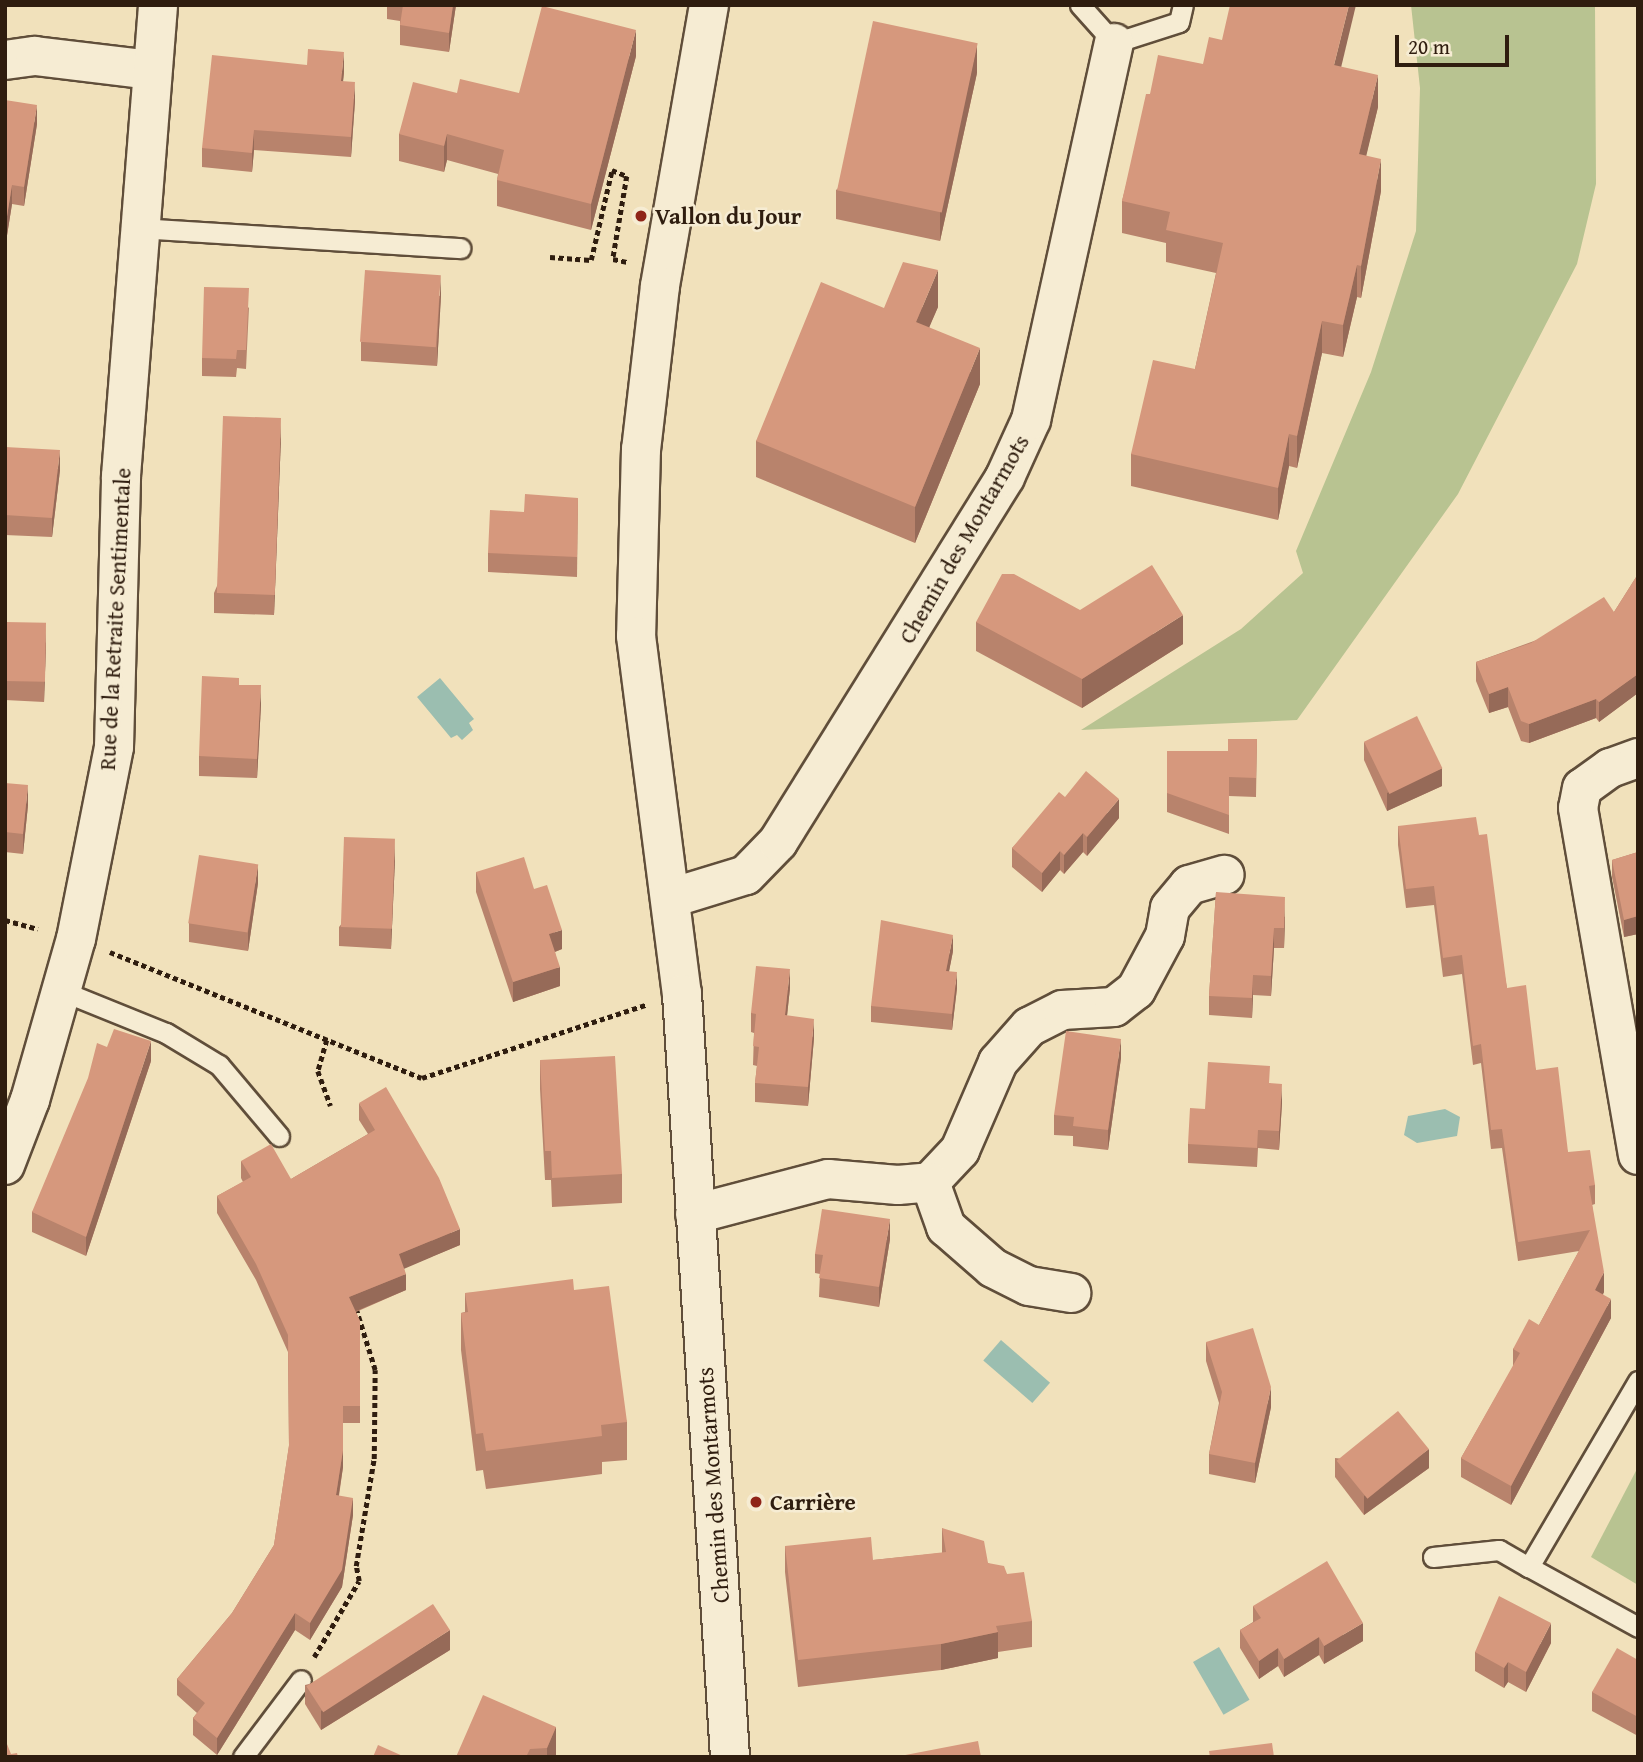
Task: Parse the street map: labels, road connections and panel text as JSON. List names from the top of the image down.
{
  "streets": {
    "street": ["Chemin des Montarmots", "Rue de la Retraite Sentimentale"]
  },
  "places": ["Vallon du Jour", "Carrière"],
  "scale_bar": "20 m"
}
